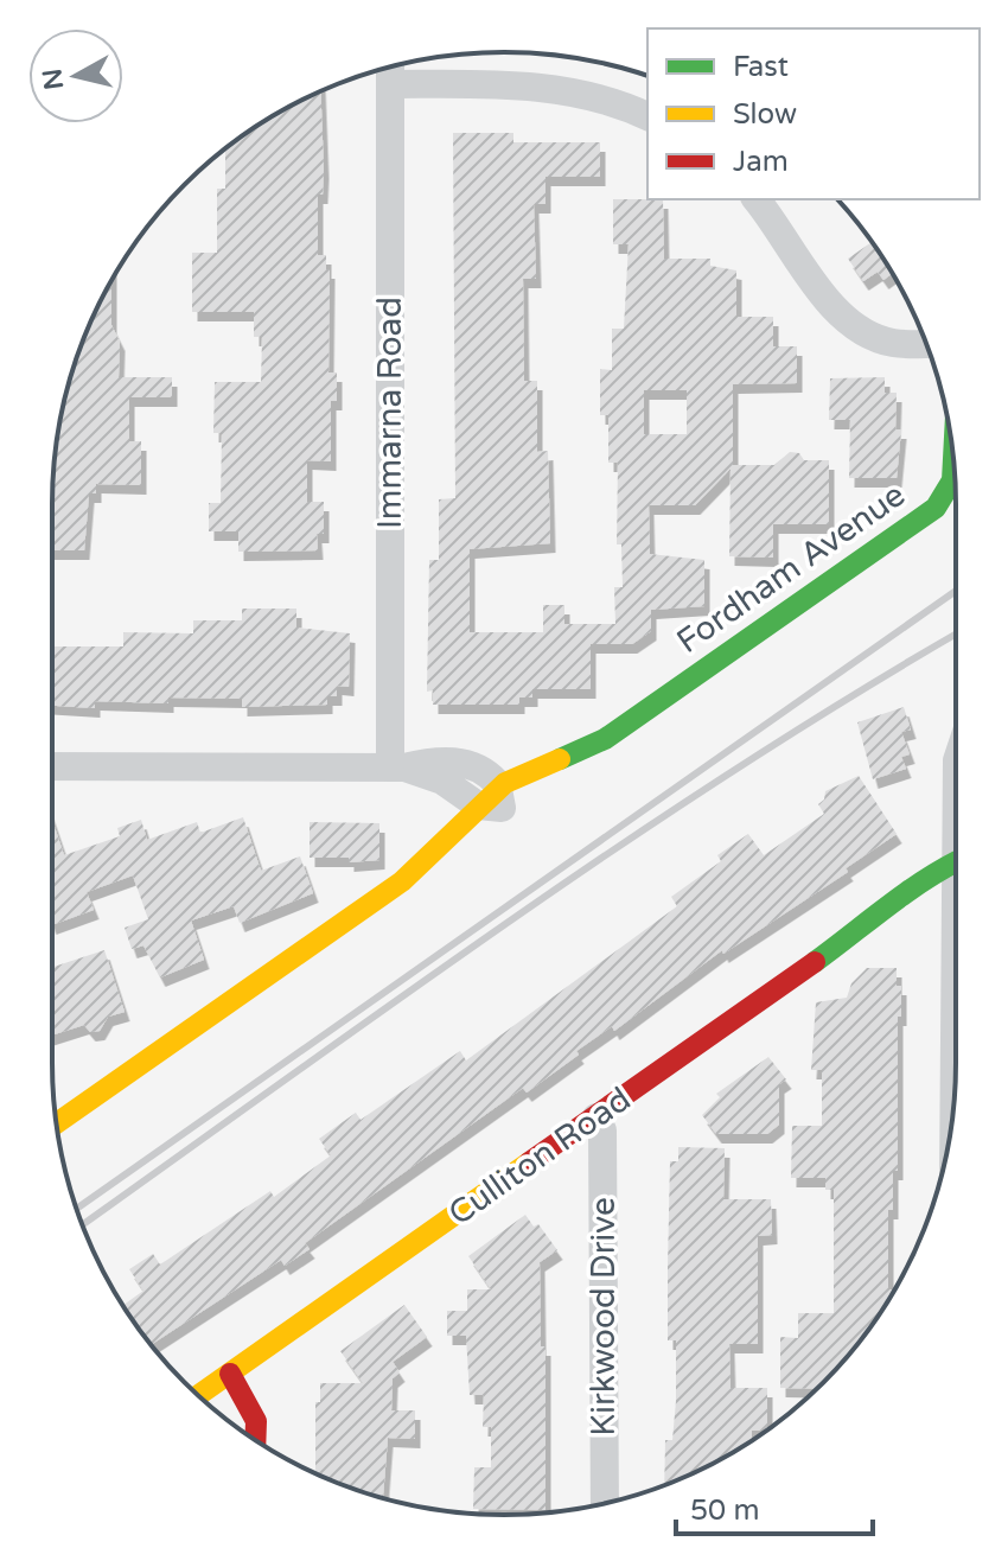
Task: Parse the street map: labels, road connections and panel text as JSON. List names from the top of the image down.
{
  "streets": {
    "street": [
      "Immarna Road",
      "Fordham Avenue",
      "Culliton Road",
      "Kirkwood Drive"
    ]
  },
  "crossings": [
    ["Culliton Road", "Kirkwood Drive"]
  ],
  "legend": ["Fast", "Slow", "Jam"],
  "scale_bar": "50 m",
  "north": "left"
}
